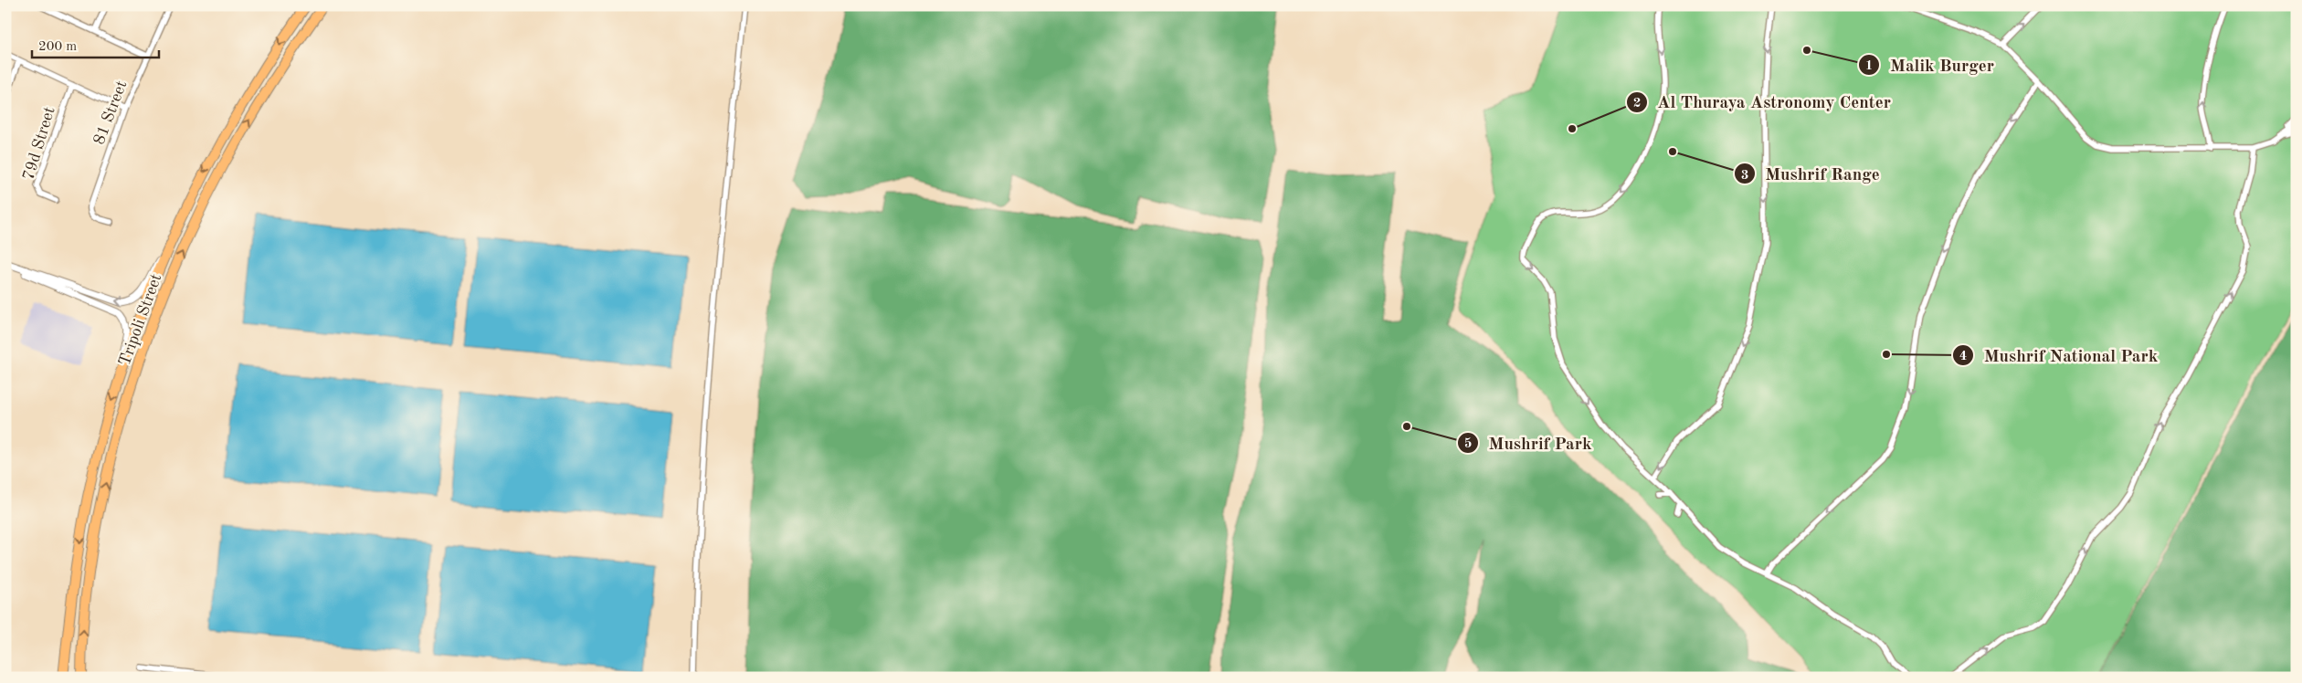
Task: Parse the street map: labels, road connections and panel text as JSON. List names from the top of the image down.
{
  "streets": {
    "highway": ["Tripoli Street"],
    "street": ["81 Street", "79d Street"]
  },
  "places": [
    "Malik Burger",
    "Al Thuraya Astronomy Center",
    "Mushrif Range",
    "Mushrif National Park",
    "Mushrif Park"
  ],
  "scale_bar": "200 m"
}
